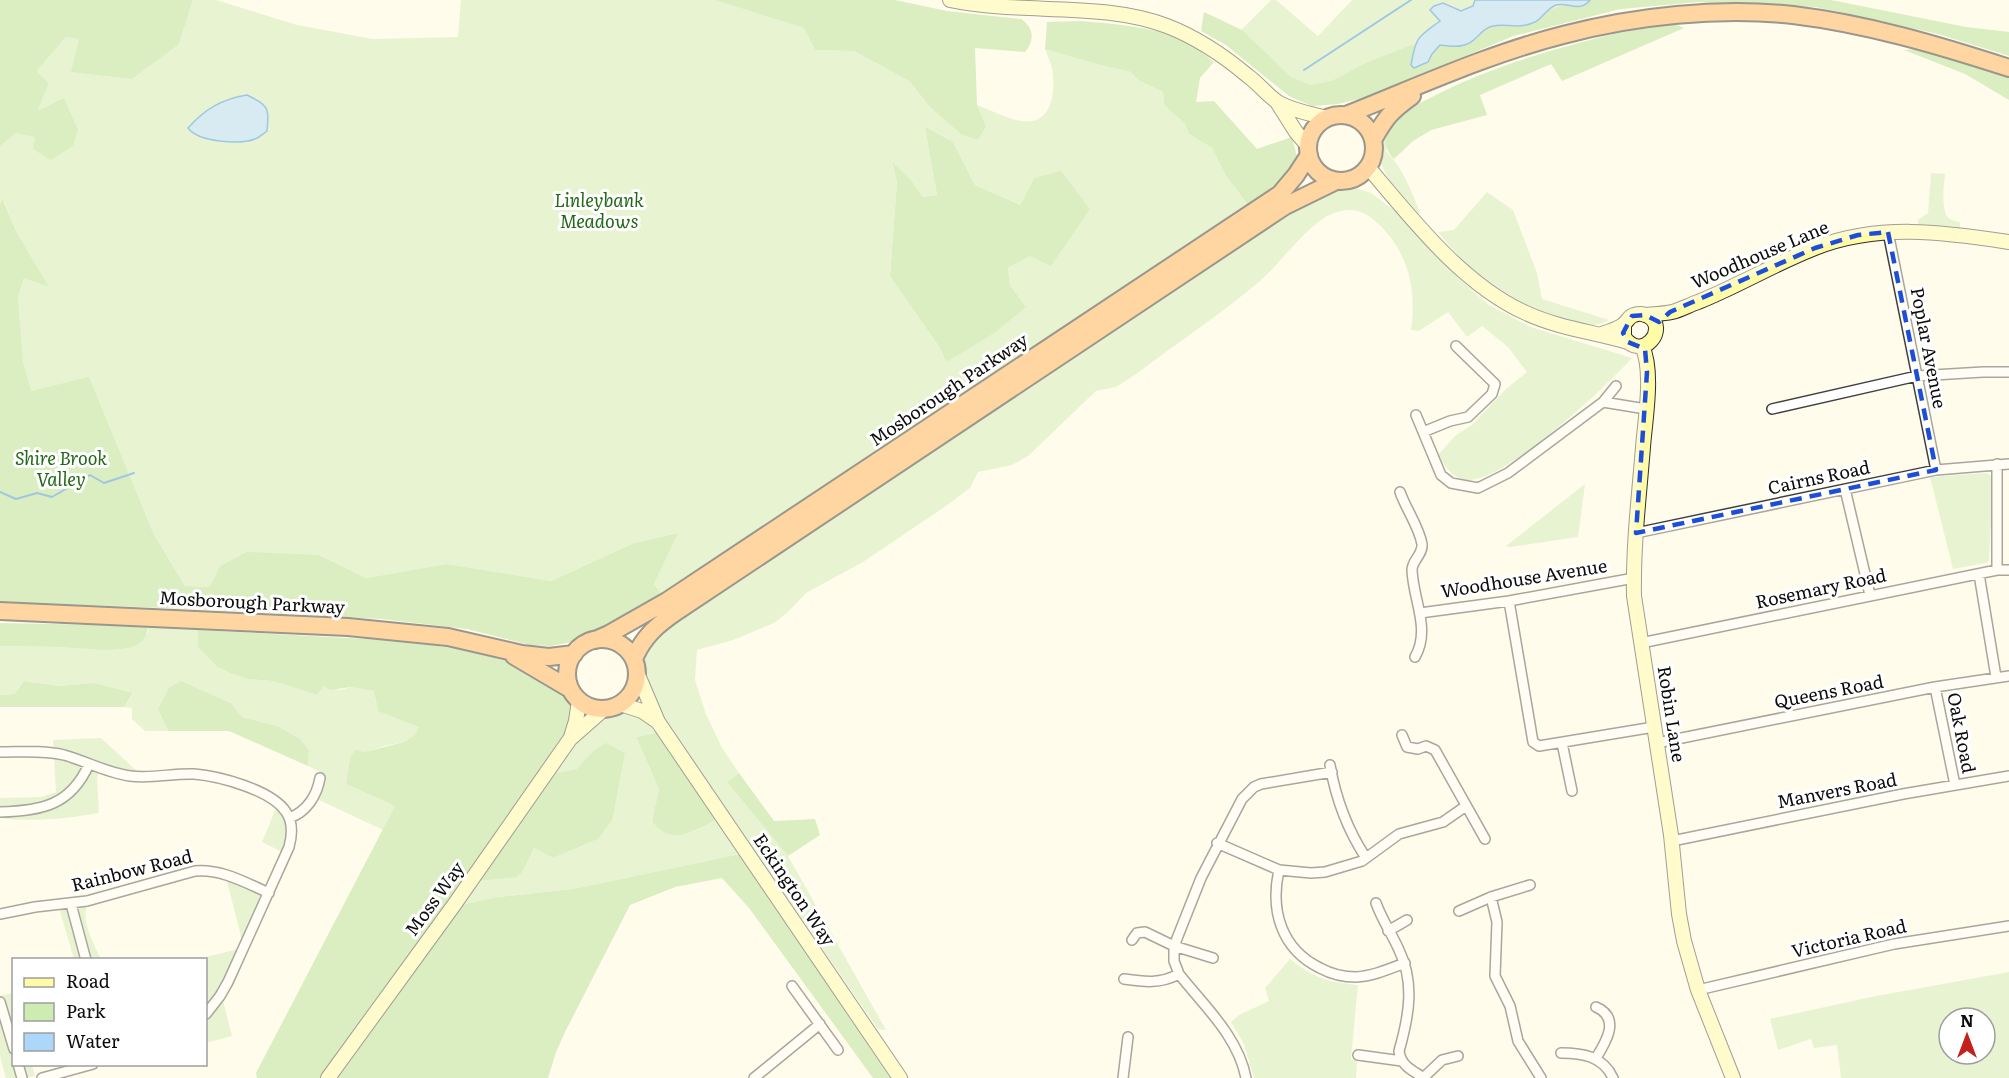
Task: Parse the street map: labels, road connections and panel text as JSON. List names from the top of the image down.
{
  "streets": {
    "highway": ["Mosborough Parkway"],
    "street": [
      "Woodhouse Lane",
      "Poplar Avenue",
      "Cairns Road",
      "Woodhouse Avenue",
      "Rosemary Road",
      "Queens Road",
      "Robin Lane",
      "Oak Road",
      "Manvers Road",
      "Rainbow Road",
      "Eckington Way",
      "Moss Way",
      "Victoria Road"
    ]
  },
  "crossings": [
    ["Woodhouse Lane", "Poplar Avenue"],
    ["Woodhouse Lane", "Robin Lane"],
    ["Poplar Avenue", "Cairns Road"],
    ["Mosborough Parkway", "Eckington Way"],
    ["Mosborough Parkway", "Moss Way"],
    ["Cairns Road", "Robin Lane"],
    ["Woodhouse Avenue", "Robin Lane"],
    ["Rosemary Road", "Robin Lane"],
    ["Queens Road", "Robin Lane"],
    ["Queens Road", "Oak Road"],
    ["Robin Lane", "Manvers Road"],
    ["Robin Lane", "Victoria Road"],
    ["Oak Road", "Manvers Road"],
    ["Eckington Way", "Moss Way"]
  ],
  "parks": ["Linleybank Meadows", "Shire Brook Valley"],
  "legend": ["Road", "Park", "Water"],
  "north": "top"
}
